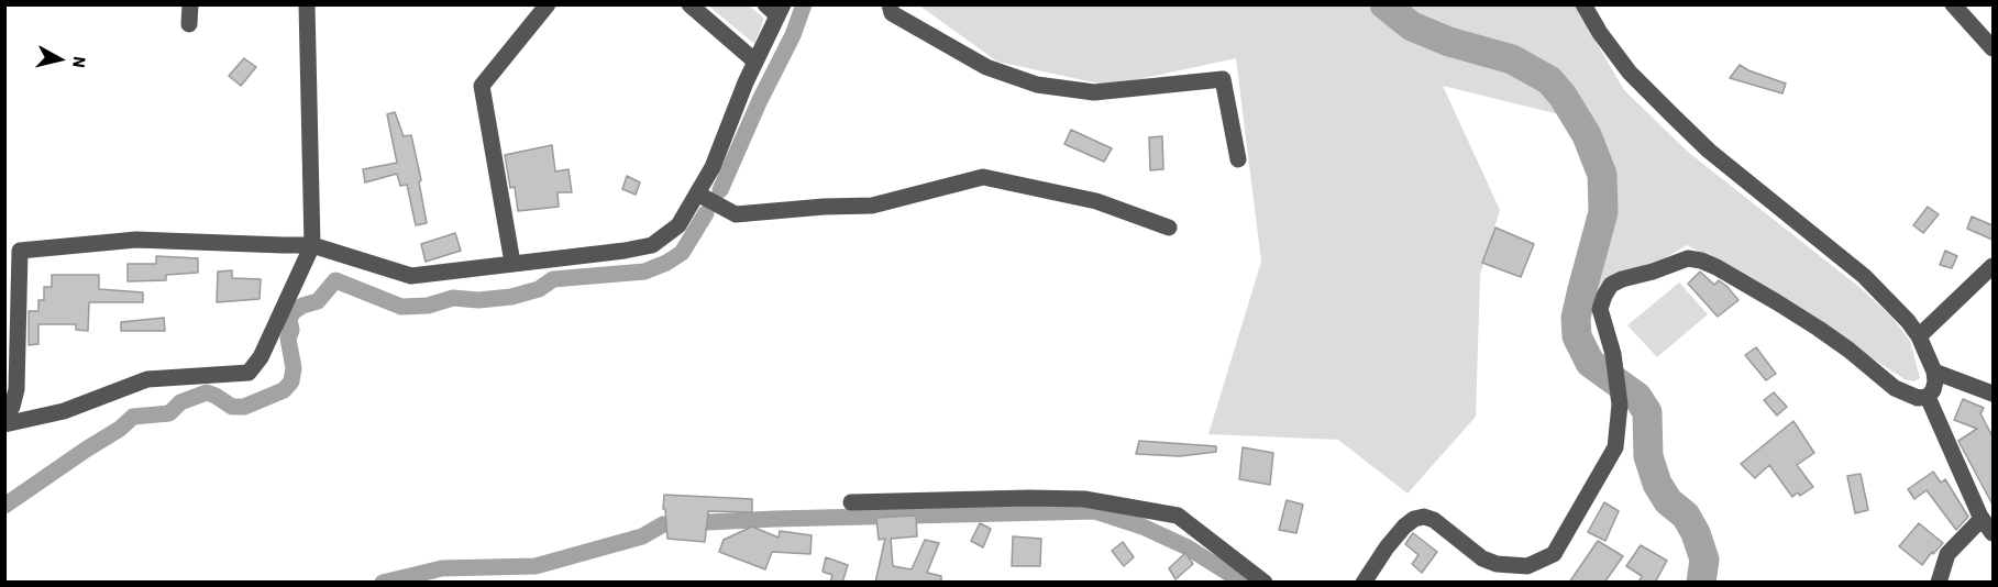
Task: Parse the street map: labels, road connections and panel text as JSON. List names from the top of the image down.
{
  "north": "right"
}
